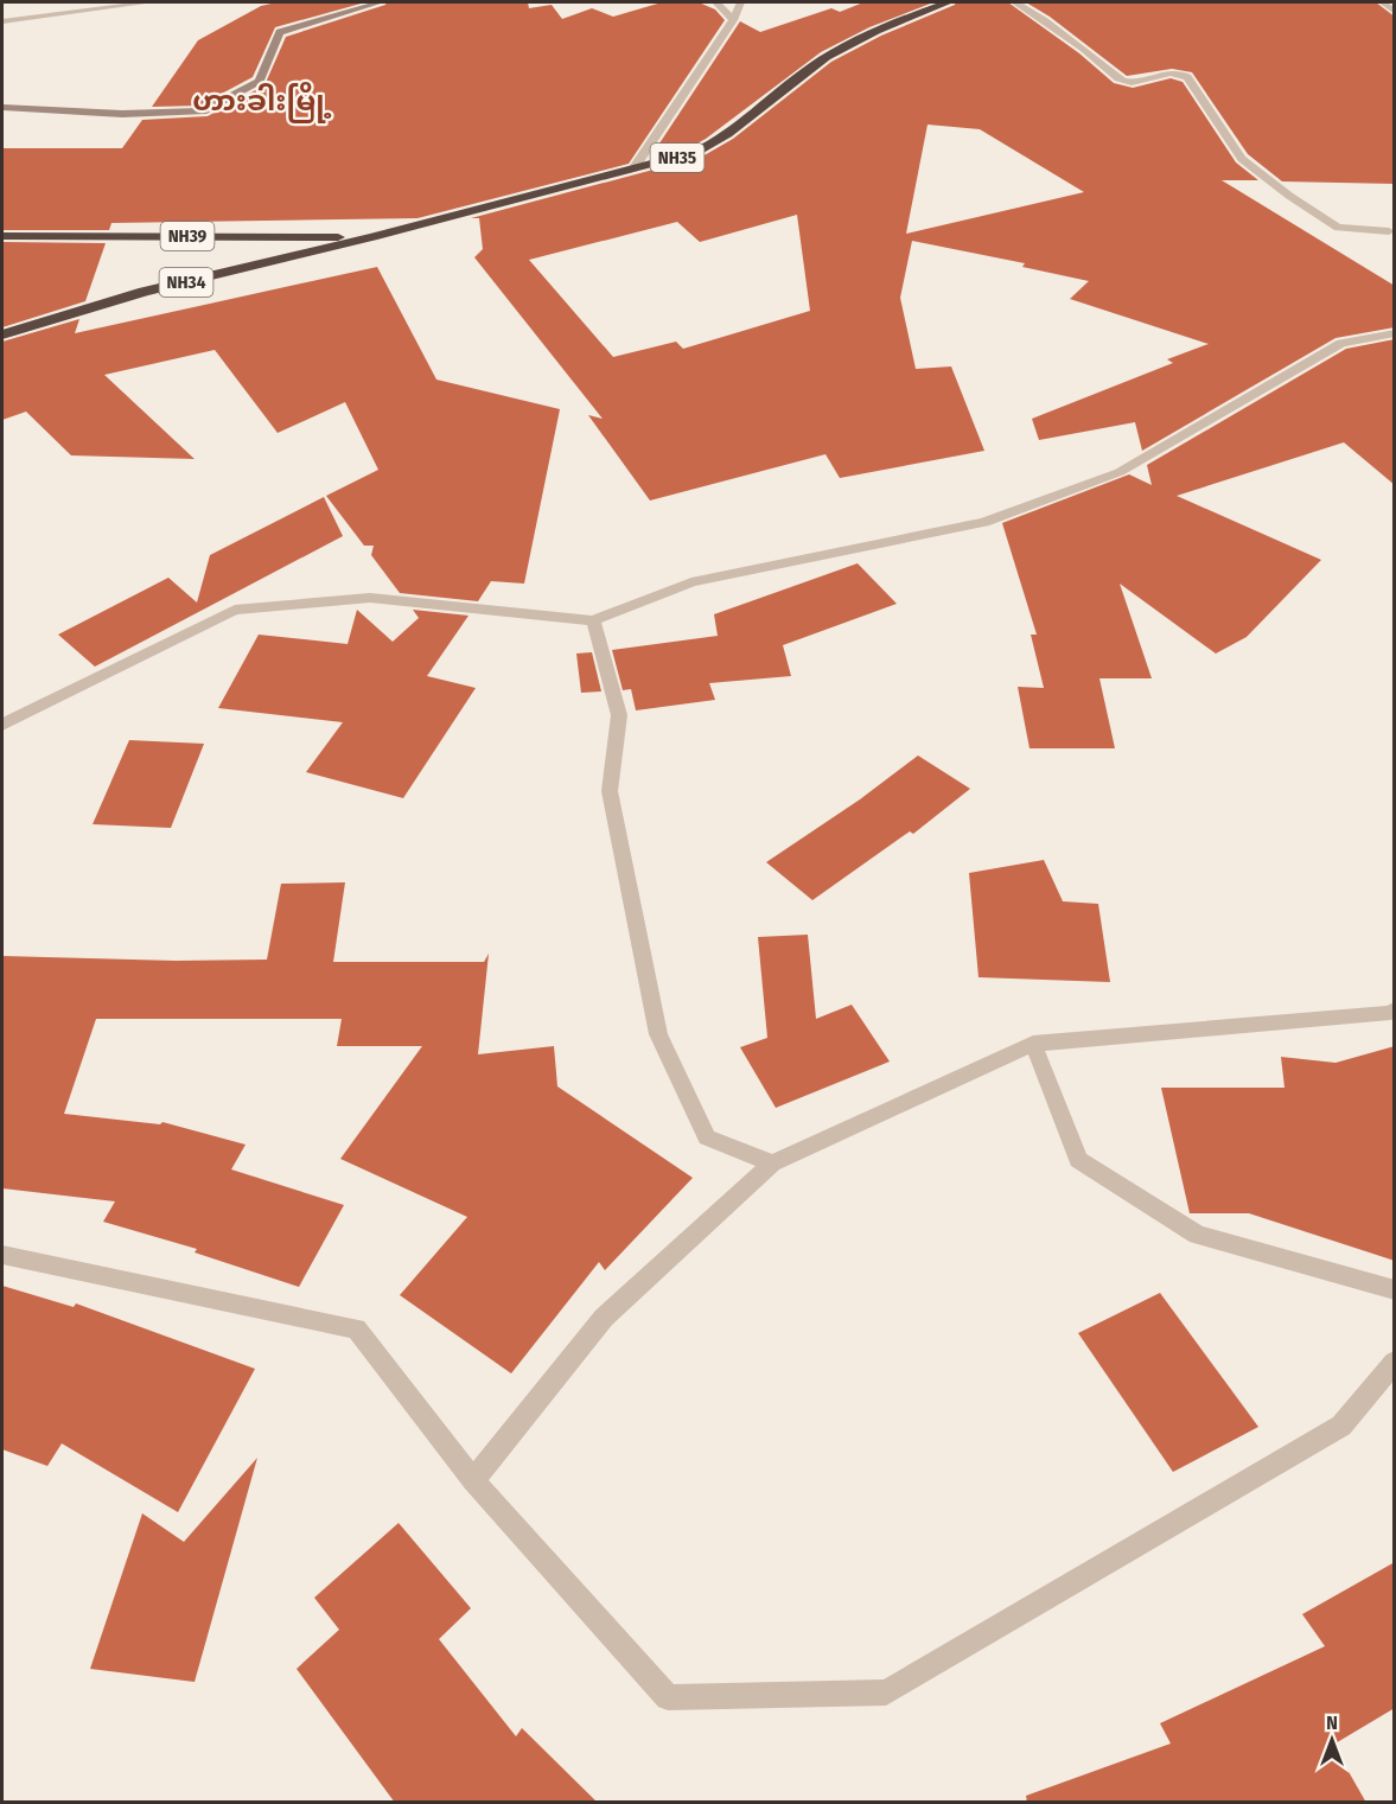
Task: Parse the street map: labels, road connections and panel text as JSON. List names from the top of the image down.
{
  "streets": {
    "highway": ["NH35", "NH39", "NH34"]
  },
  "crossings": [
    ["NH35", "NH39"],
    ["NH35", "NH34"],
    ["NH39", "NH34"]
  ],
  "districts": ["ဟားခါးမြို့"],
  "north": "top"
}
